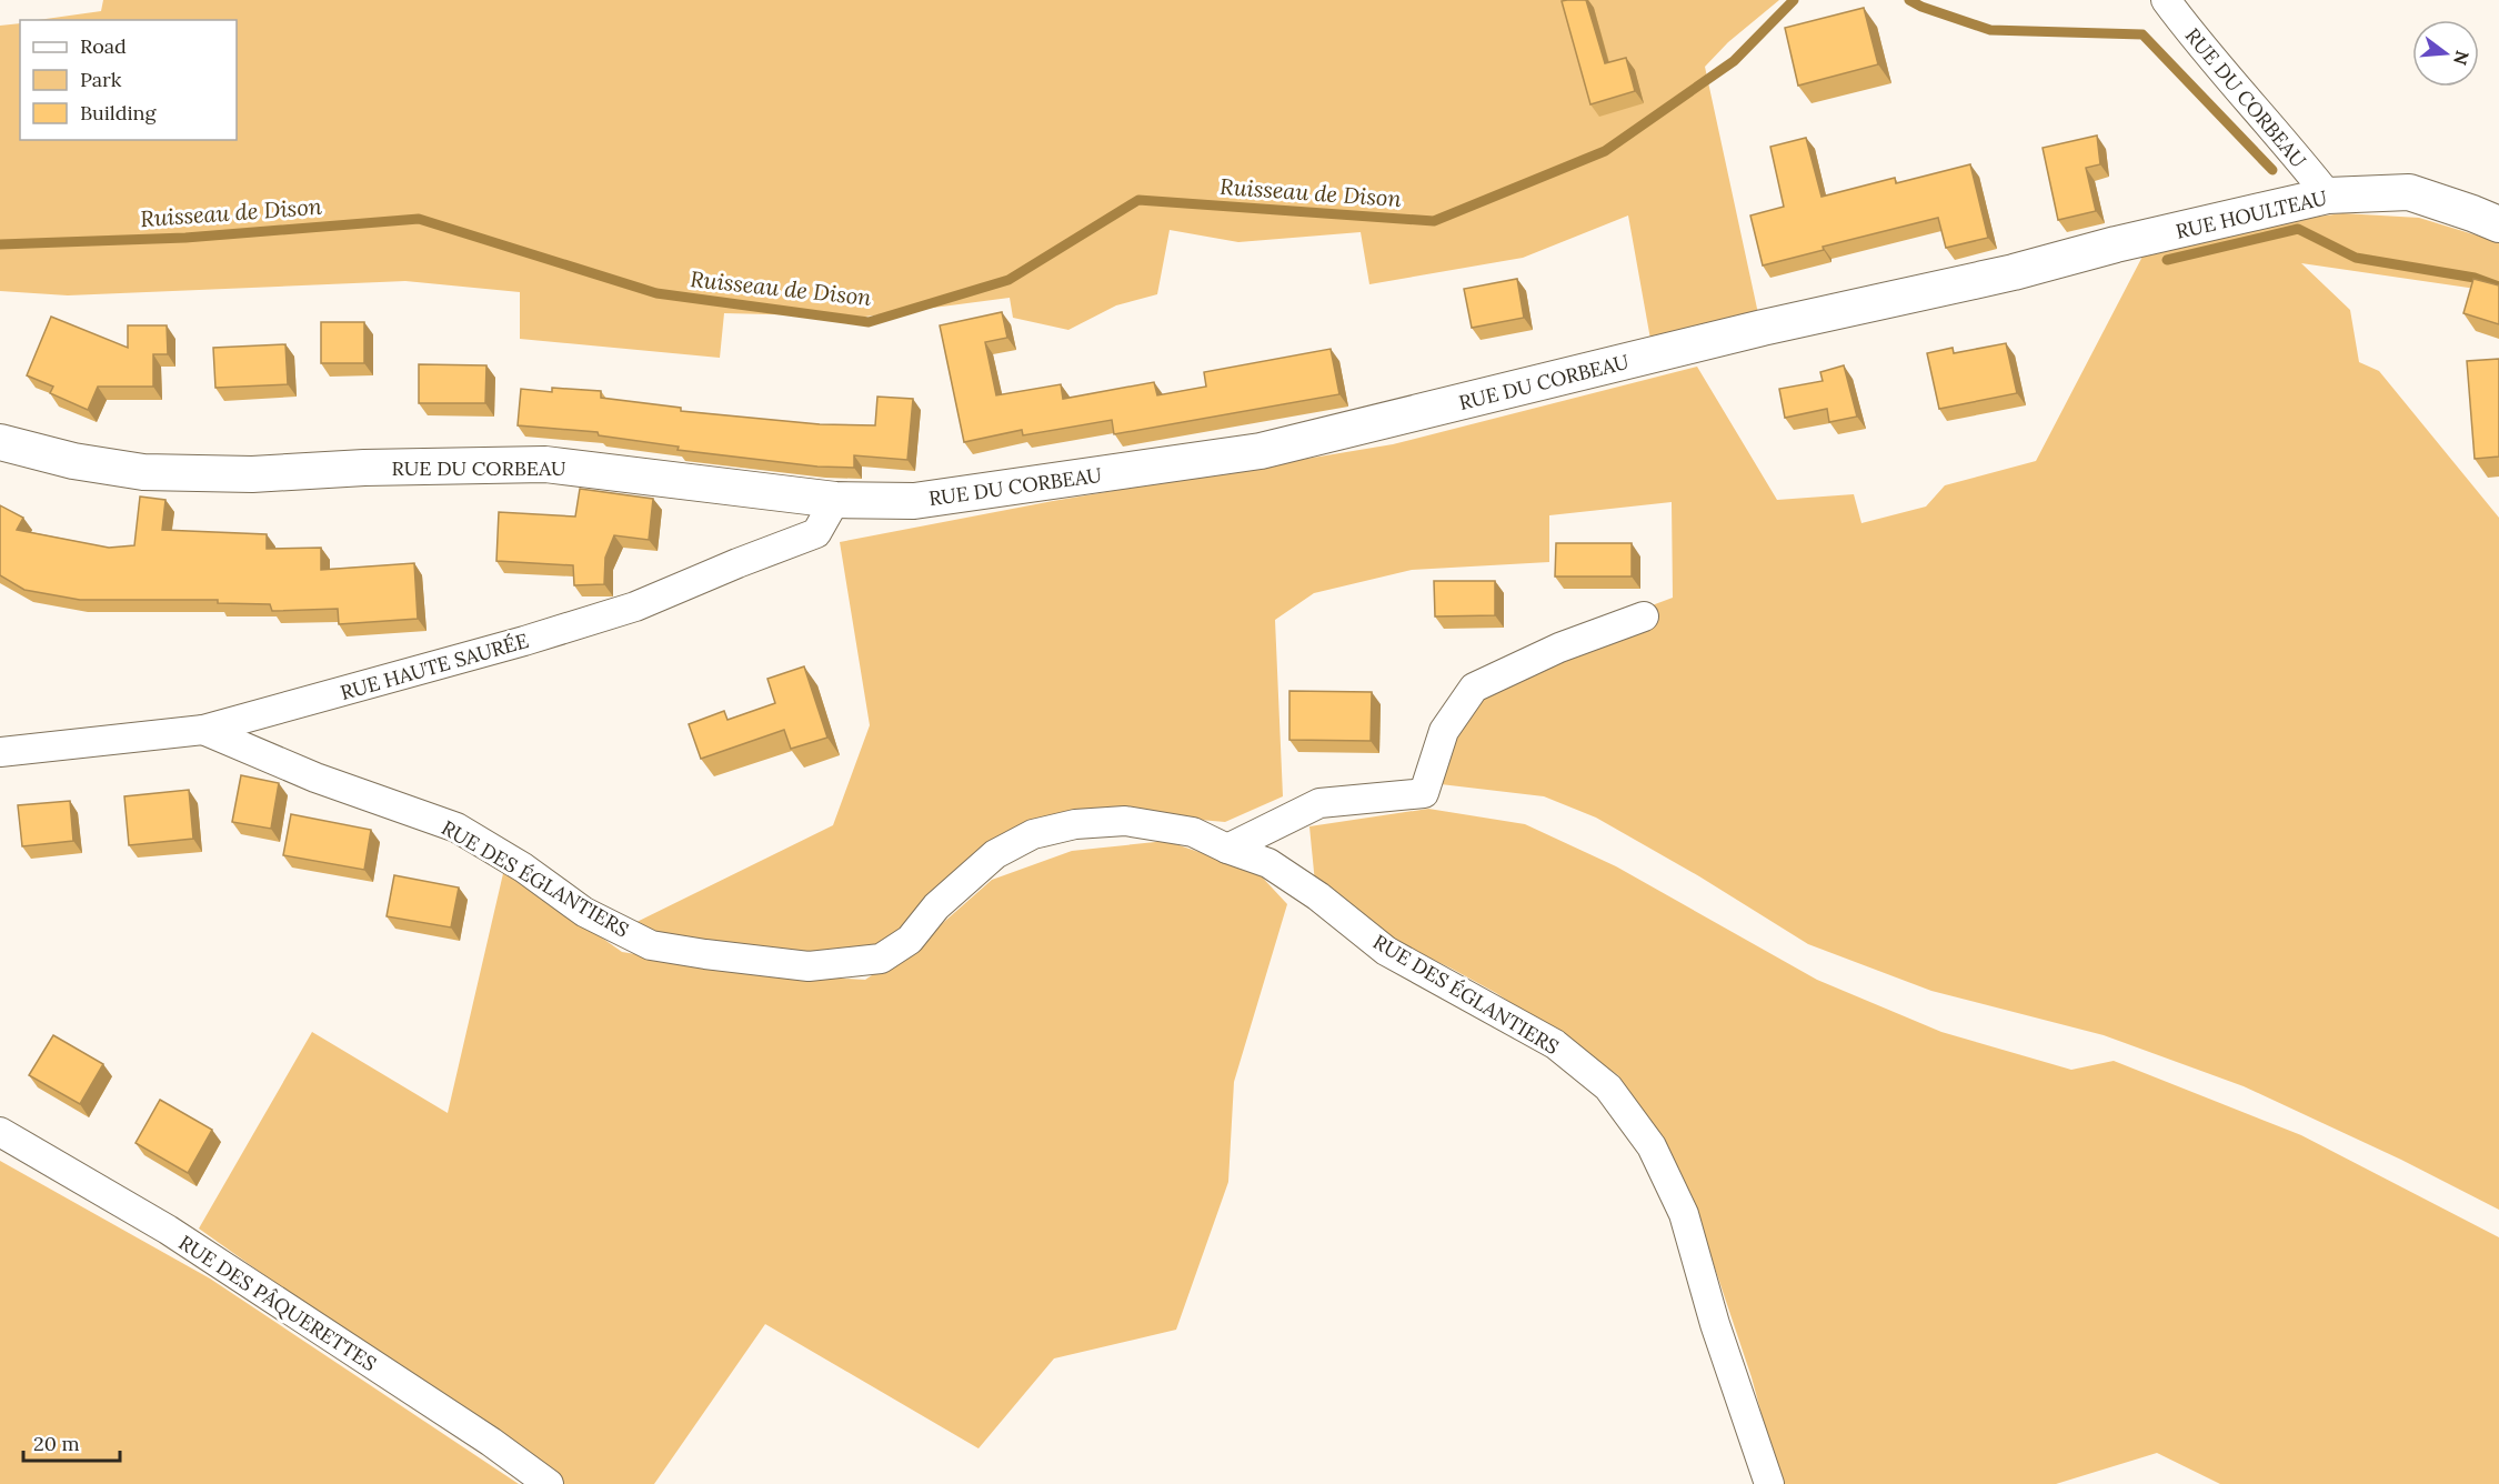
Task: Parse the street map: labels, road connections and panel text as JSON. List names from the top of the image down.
{
  "streets": {
    "street": [
      "RUE DU CORBEAU",
      "RUE HOULTEAU",
      "RUE HAUTE SAURÉE",
      "RUE DES ÉGLANTIERS",
      "RUE DES PÂQUERETTES"
    ]
  },
  "crossings": [
    ["RUE DU CORBEAU", "RUE HOULTEAU"],
    ["RUE DU CORBEAU", "RUE HAUTE SAURÉE"],
    ["RUE HAUTE SAURÉE", "RUE DES ÉGLANTIERS"]
  ],
  "water": ["Ruisseau de Dison"],
  "legend": ["Road", "Park", "Building"],
  "scale_bar": "20 m",
  "north": "right"
}
